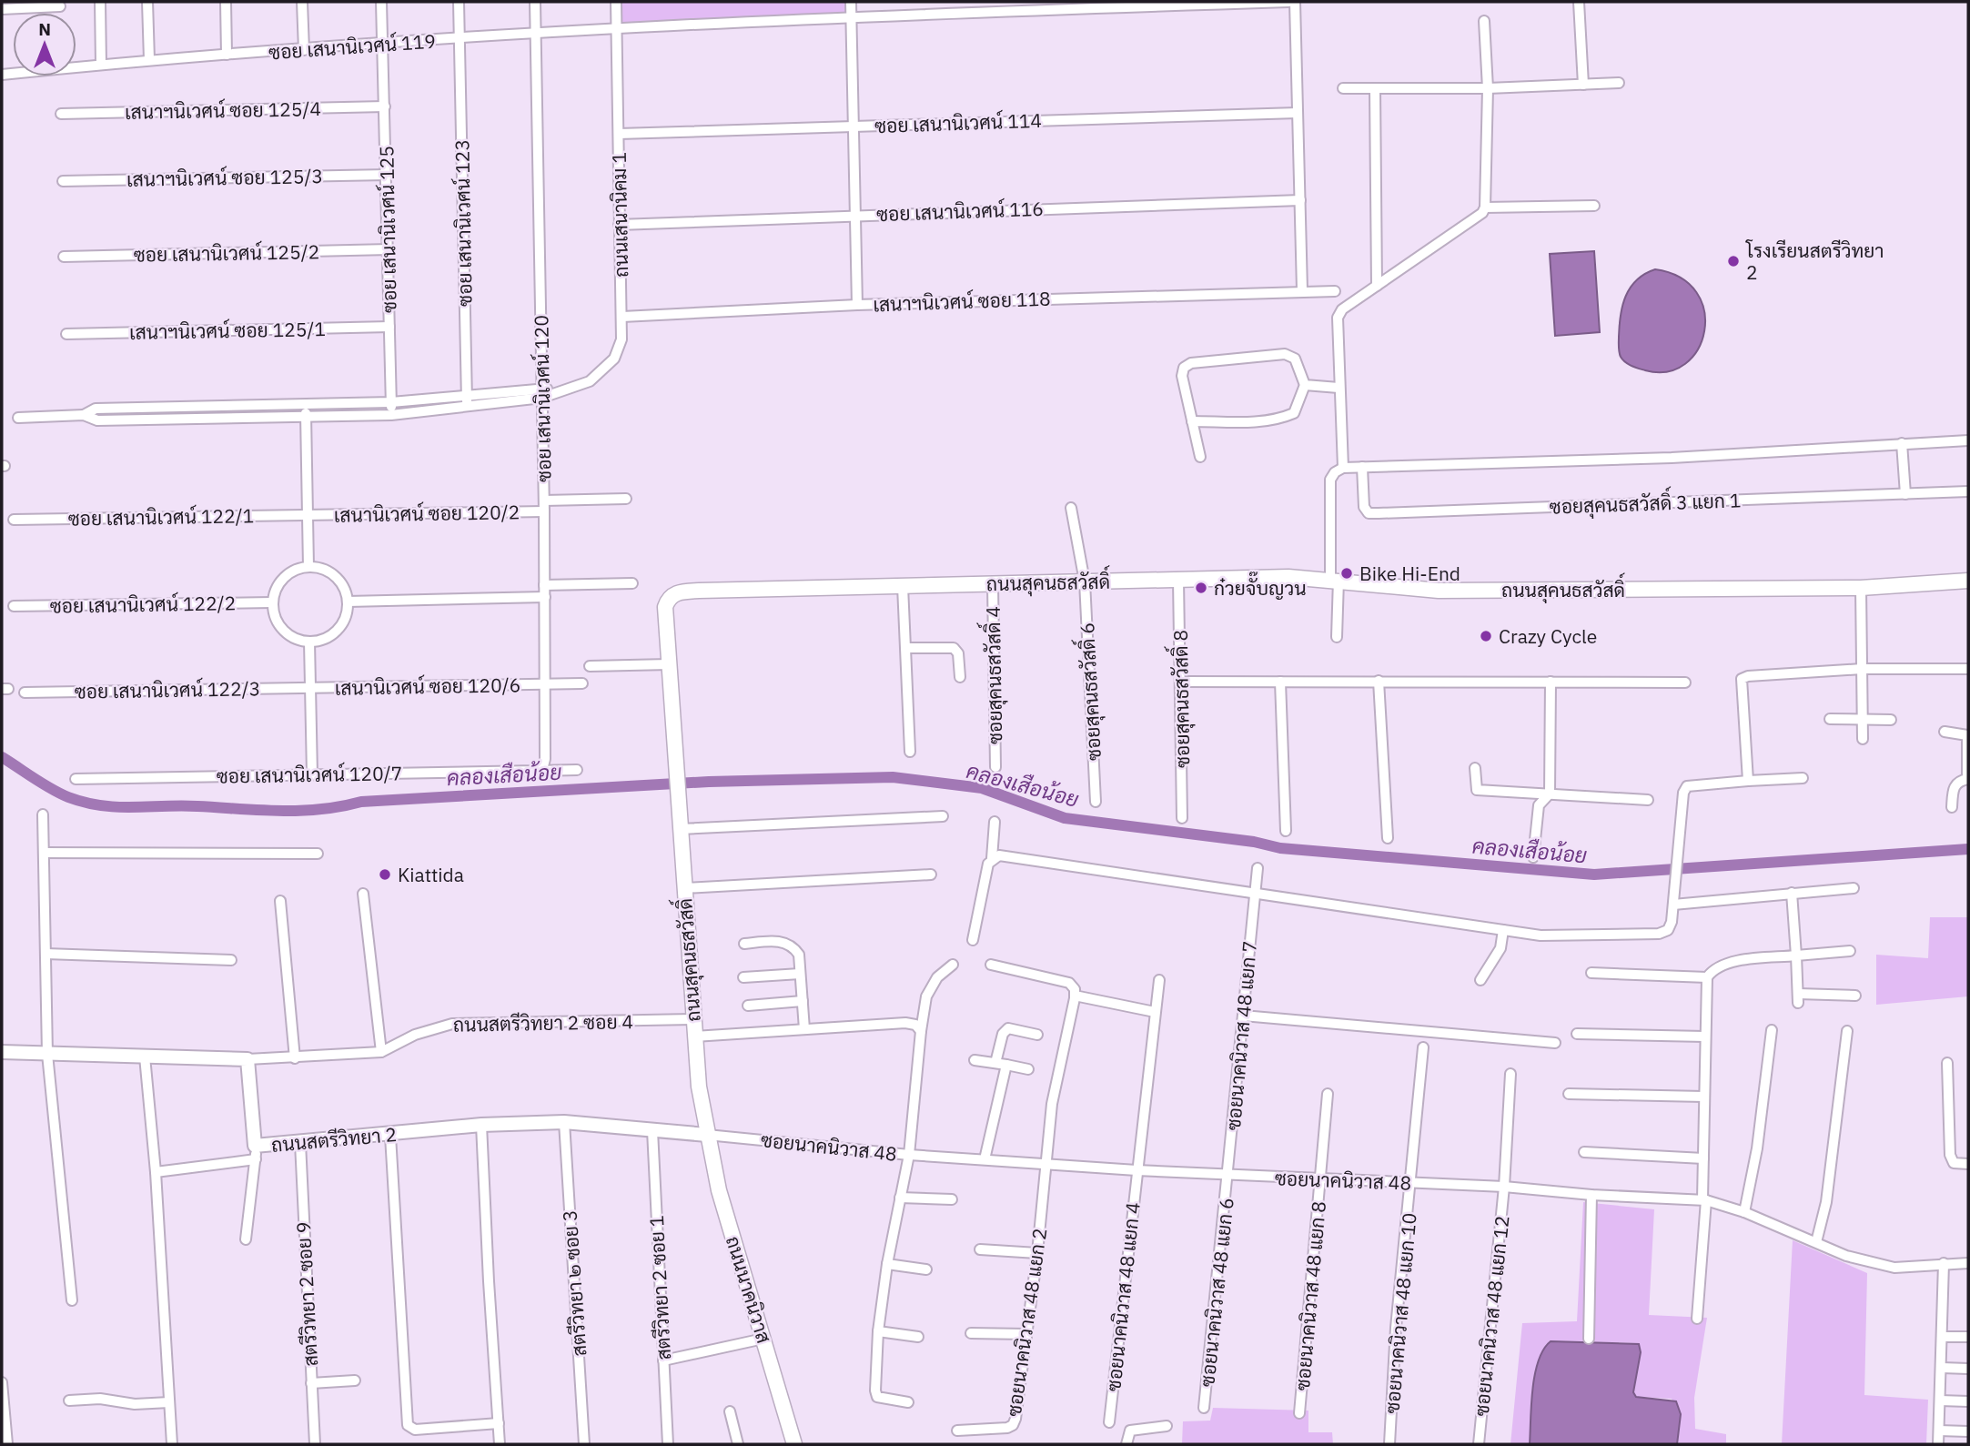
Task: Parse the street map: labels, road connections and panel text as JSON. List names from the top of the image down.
{
  "streets": {
    "main road": ["ถนนสุคนธสวัสดิ์", "ถนนนาคนิวาส"],
    "street": [
      "ซอย เสนานิเวศน์ 119",
      "เสนาฯนิเวศน์ ซอย 125/4",
      "ซอย เสนานิเวศน์ 114",
      "เสนาฯนิเวศน์ ซอย 125/3",
      "ซอย เสนานิเวศน์ 116",
      "ถนนเสนานิคม 1",
      "ซอย เสนานิเวศน์ 123",
      "ซอย เสนานิเวศน์ 125",
      "ซอย เสนานิเวศน์ 125/2",
      "เสนาฯนิเวศน์ ซอย 118",
      "เสนาฯนิเวศน์ ซอย 125/1",
      "ซอย เสนานิเวศน์ 120",
      "ซอยสุคนธสวัสดิ์ 3 แยก 1",
      "เสนานิเวศน์ ซอย 120/2",
      "ซอย เสนานิเวศน์ 122/1",
      "ซอย เสนานิเวศน์ 122/2",
      "ซอยสุคนธสวัสดิ์ 4",
      "เสนานิเวศน์ ซอย 120/6",
      "ซอย เสนานิเวศน์ 122/3",
      "ซอยสุคนธสวัสดิ์ 6",
      "ซอยสุคนธสวัสดิ์ 8",
      "ซอย เสนานิเวศน์ 120/7",
      "ถนนสตรีวิทยา 2 ซอย 4",
      "ซอยนาคนิวาส 48 แยก 7",
      "ถนนสตรีวิทยา 2",
      "ซอยนาคนิวาส 48",
      "สตรีวิทยา ๒ ซอย 3",
      "สตรีวิทยา 2 ซอย 1",
      "ซอยนาคนิวาส 48 แยก 6",
      "สตรีวิทยา 2 ซอย 9",
      "ซอยนาคนิวาส 48 แยก 8",
      "ซอยนาคนิวาส 48 แยก 4",
      "ซอยนาคนิวาส 48 แยก 10",
      "ซอยนาคนิวาส 48 แยก 12",
      "ซอยนาคนิวาส 48 แยก 2"
    ]
  },
  "crossings": [
    ["ซอย เสนานิเวศน์ 119", "ถนนเสนานิคม 1"],
    ["ซอย เสนานิเวศน์ 119", "ซอย เสนานิเวศน์ 123"],
    ["ซอย เสนานิเวศน์ 119", "ซอย เสนานิเวศน์ 125"],
    ["ซอย เสนานิเวศน์ 119", "ซอย เสนานิเวศน์ 120"],
    ["เสนาฯนิเวศน์ ซอย 125/4", "ซอย เสนานิเวศน์ 125"],
    ["ซอย เสนานิเวศน์ 114", "ถนนเสนานิคม 1"],
    ["เสนาฯนิเวศน์ ซอย 125/3", "ซอย เสนานิเวศน์ 125"],
    ["ซอย เสนานิเวศน์ 116", "ถนนเสนานิคม 1"],
    ["ถนนเสนานิคม 1", "ซอย เสนานิเวศน์ 123"],
    ["ถนนเสนานิคม 1", "ซอย เสนานิเวศน์ 125"],
    ["ถนนเสนานิคม 1", "เสนาฯนิเวศน์ ซอย 118"],
    ["ถนนเสนานิคม 1", "ซอย เสนานิเวศน์ 120"],
    ["ซอย เสนานิเวศน์ 125", "ซอย เสนานิเวศน์ 125/2"],
    ["ซอย เสนานิเวศน์ 125", "เสนาฯนิเวศน์ ซอย 125/1"],
    ["ซอย เสนานิเวศน์ 120", "เสนานิเวศน์ ซอย 120/2"],
    ["ซอย เสนานิเวศน์ 120", "เสนานิเวศน์ ซอย 120/6"],
    ["ซอย เสนานิเวศน์ 120", "ซอย เสนานิเวศน์ 120/7"],
    ["เสนานิเวศน์ ซอย 120/2", "ซอย เสนานิเวศน์ 122/1"],
    ["ถนนสุคนธสวัสดิ์", "ซอยสุคนธสวัสดิ์ 4"],
    ["ถนนสุคนธสวัสดิ์", "ซอยสุคนธสวัสดิ์ 6"],
    ["ถนนสุคนธสวัสดิ์", "ซอยสุคนธสวัสดิ์ 8"],
    ["ถนนสุคนธสวัสดิ์", "ถนนสตรีวิทยา 2 ซอย 4"],
    ["ถนนสุคนธสวัสดิ์", "ถนนสตรีวิทยา 2"],
    ["ถนนสุคนธสวัสดิ์", "ซอยนาคนิวาส 48"],
    ["ถนนสุคนธสวัสดิ์", "ถนนนาคนิวาส"],
    ["เสนานิเวศน์ ซอย 120/6", "ซอย เสนานิเวศน์ 122/3"],
    ["ถนนสตรีวิทยา 2 ซอย 4", "ถนนสตรีวิทยา 2"],
    ["ซอยนาคนิวาส 48 แยก 7", "ซอยนาคนิวาส 48"],
    ["ซอยนาคนิวาส 48 แยก 7", "ซอยนาคนิวาส 48 แยก 6"],
    ["ถนนสตรีวิทยา 2", "ซอยนาคนิวาส 48"],
    ["ถนนสตรีวิทยา 2", "สตรีวิทยา ๒ ซอย 3"],
    ["ถนนสตรีวิทยา 2", "สตรีวิทยา 2 ซอย 1"],
    ["ถนนสตรีวิทยา 2", "ถนนนาคนิวาส"],
    ["ถนนสตรีวิทยา 2", "สตรีวิทยา 2 ซอย 9"],
    ["ซอยนาคนิวาส 48", "ถนนนาคนิวาส"],
    ["ซอยนาคนิวาส 48", "ซอยนาคนิวาส 48 แยก 6"],
    ["ซอยนาคนิวาส 48", "ซอยนาคนิวาส 48 แยก 8"],
    ["ซอยนาคนิวาส 48", "ซอยนาคนิวาส 48 แยก 4"],
    ["ซอยนาคนิวาส 48", "ซอยนาคนิวาส 48 แยก 10"],
    ["ซอยนาคนิวาส 48", "ซอยนาคนิวาส 48 แยก 12"],
    ["ซอยนาคนิวาส 48", "ซอยนาคนิวาส 48 แยก 2"]
  ],
  "water": ["คลองเสือน้อย"],
  "places": [
    "โรงเรียนสตรีวิทยา 2",
    "Bike Hi-End",
    "ก๋วยจั๊บญวน",
    "Crazy Cycle",
    "Kiattida"
  ],
  "north": "top"
}
